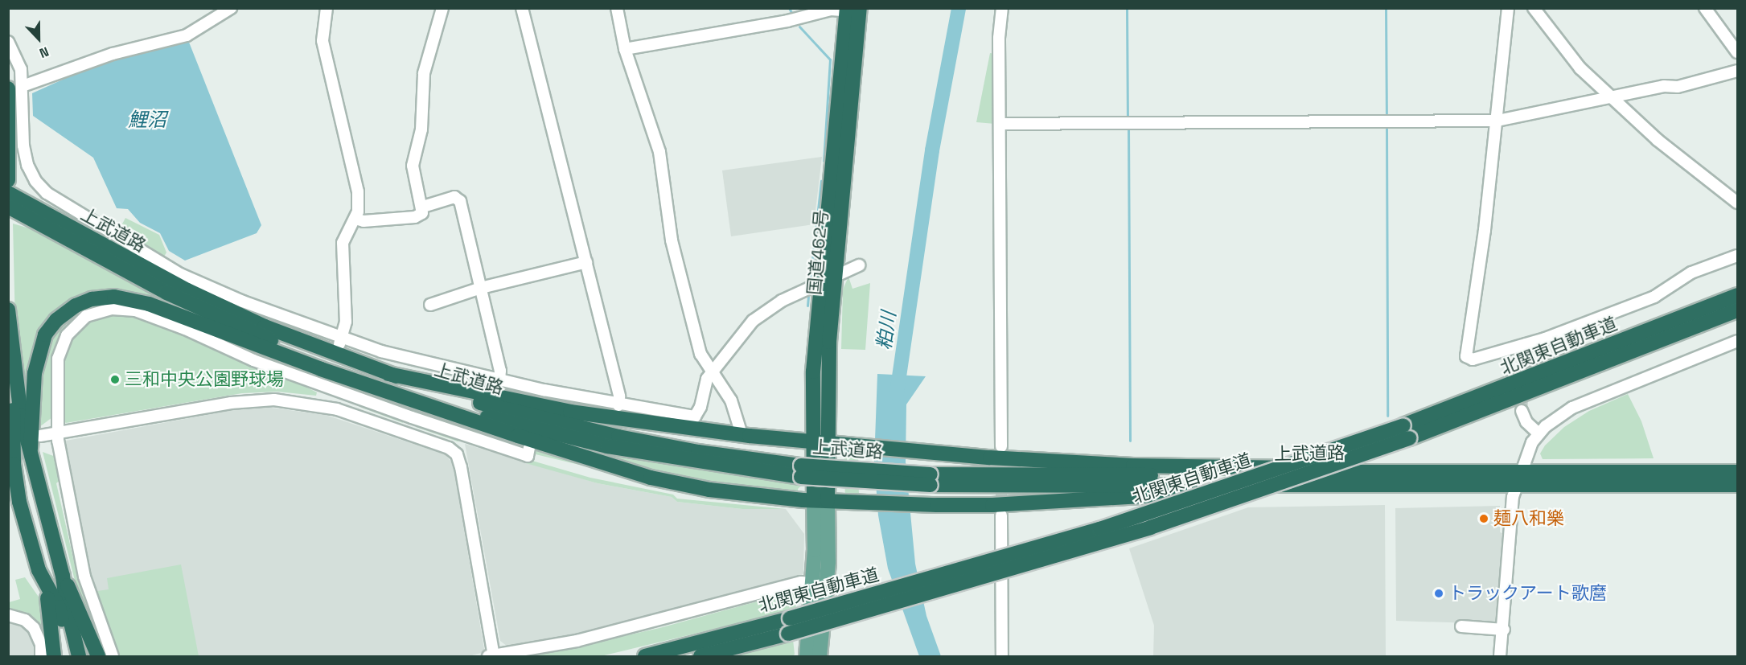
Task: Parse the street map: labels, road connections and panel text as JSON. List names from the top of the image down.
{
  "streets": {
    "highway": ["上武道路", "国道462号", "北関東自動車道"]
  },
  "water": ["鯉沼", "粕川"],
  "places": ["三和中央公園野球場", "麺八和樂", "トラックアート歌麿"],
  "north": "bottom"
}
